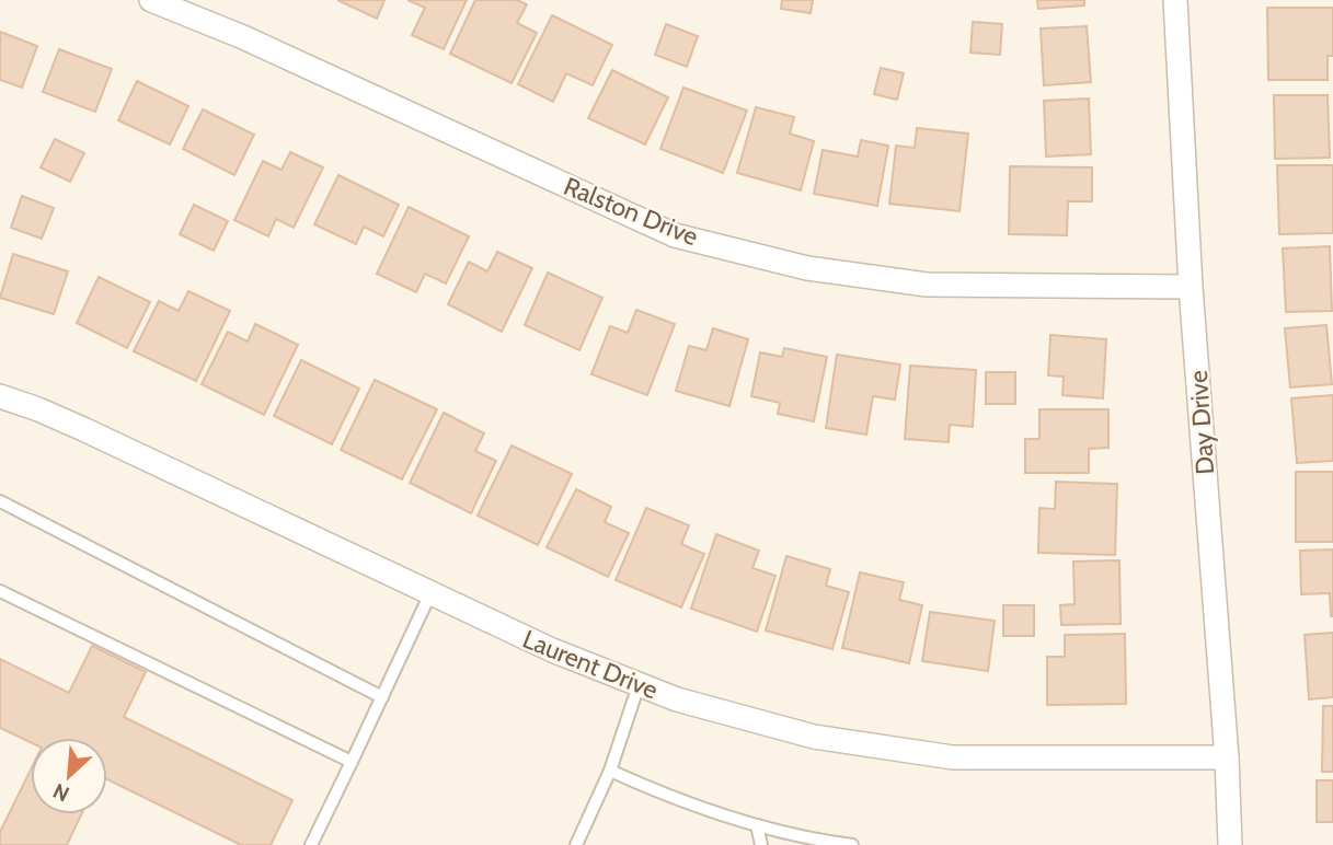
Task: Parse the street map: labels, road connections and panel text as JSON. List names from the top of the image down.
{
  "streets": {
    "street": ["Ralston Drive", "Day Drive", "Laurent Drive"]
  },
  "crossings": [
    ["Ralston Drive", "Day Drive"],
    ["Day Drive", "Laurent Drive"]
  ],
  "north": "bottom left"
}
